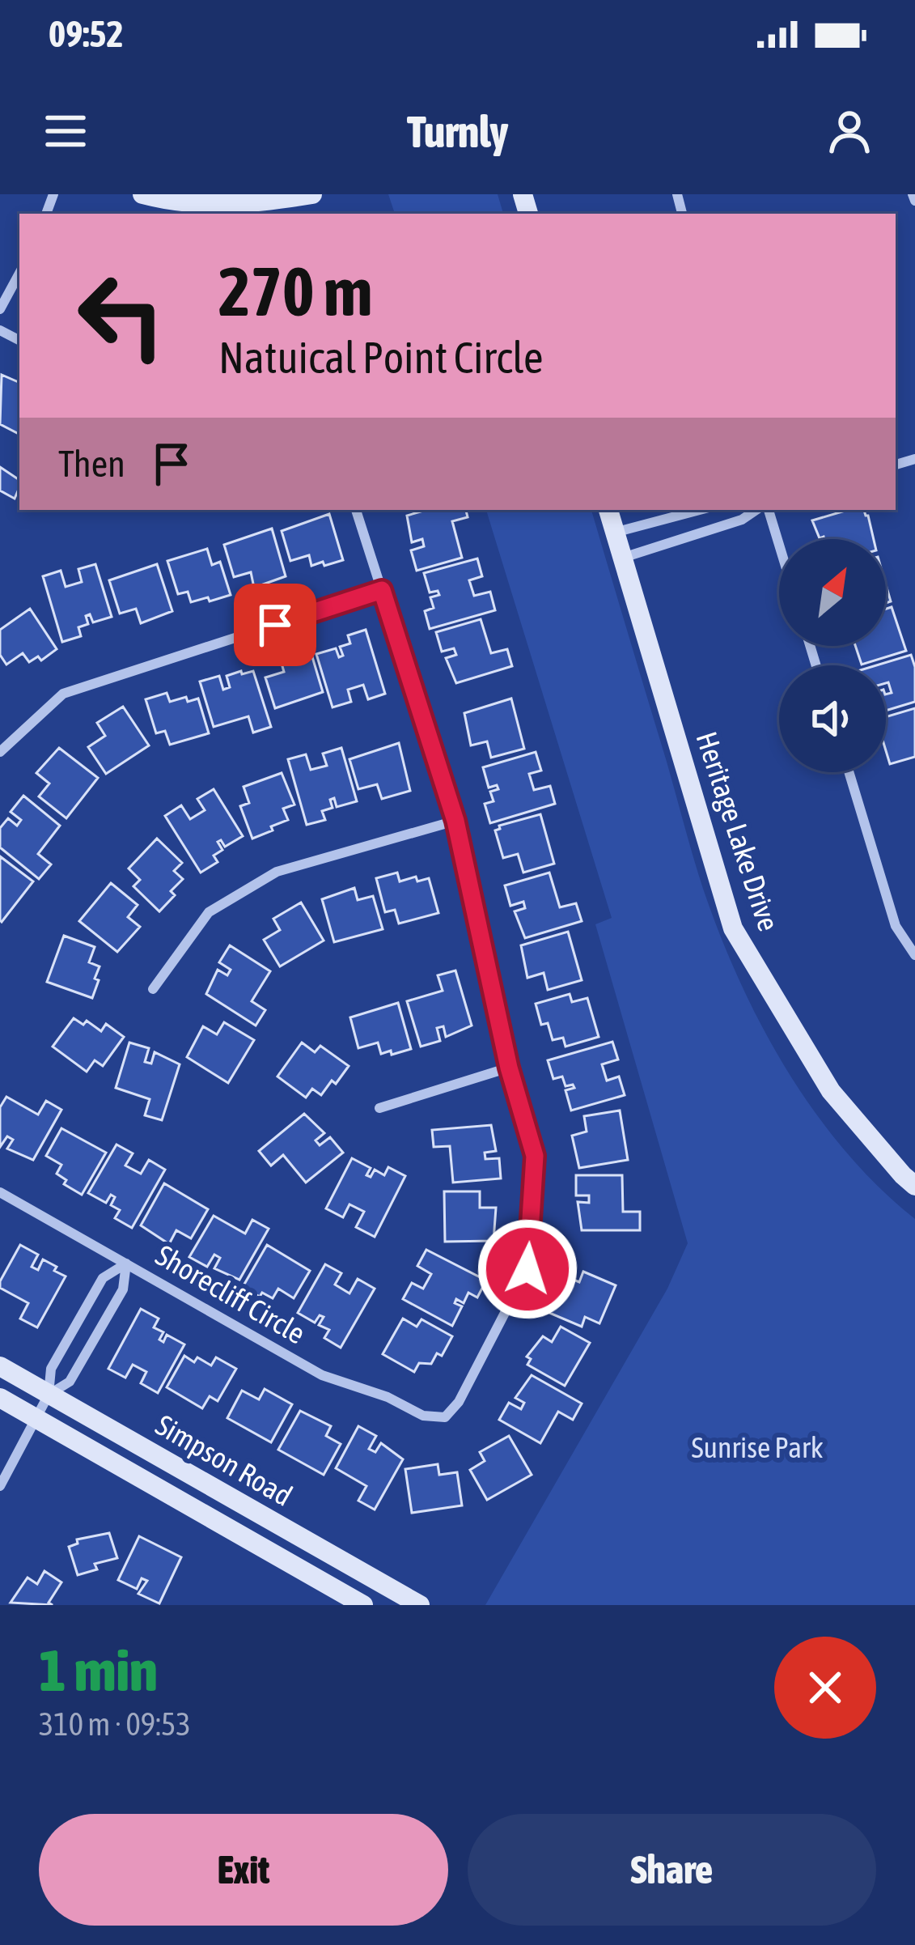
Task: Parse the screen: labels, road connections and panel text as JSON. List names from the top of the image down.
{
  "streets": {
    "street": ["Heritage Lake Drive", "Shorecliff Circle", "Simpson Road"]
  },
  "parks": ["Sunrise Park"],
  "north": "top right",
  "page": {
    "status": "09:52",
    "header": "Turnly",
    "turn": ["270 m", "Natuical Point Circle"],
    "then": "Then",
    "heading": ["1 min", "310 m · 09:53"],
    "buttons": ["Exit", "Share"]
  }
}
